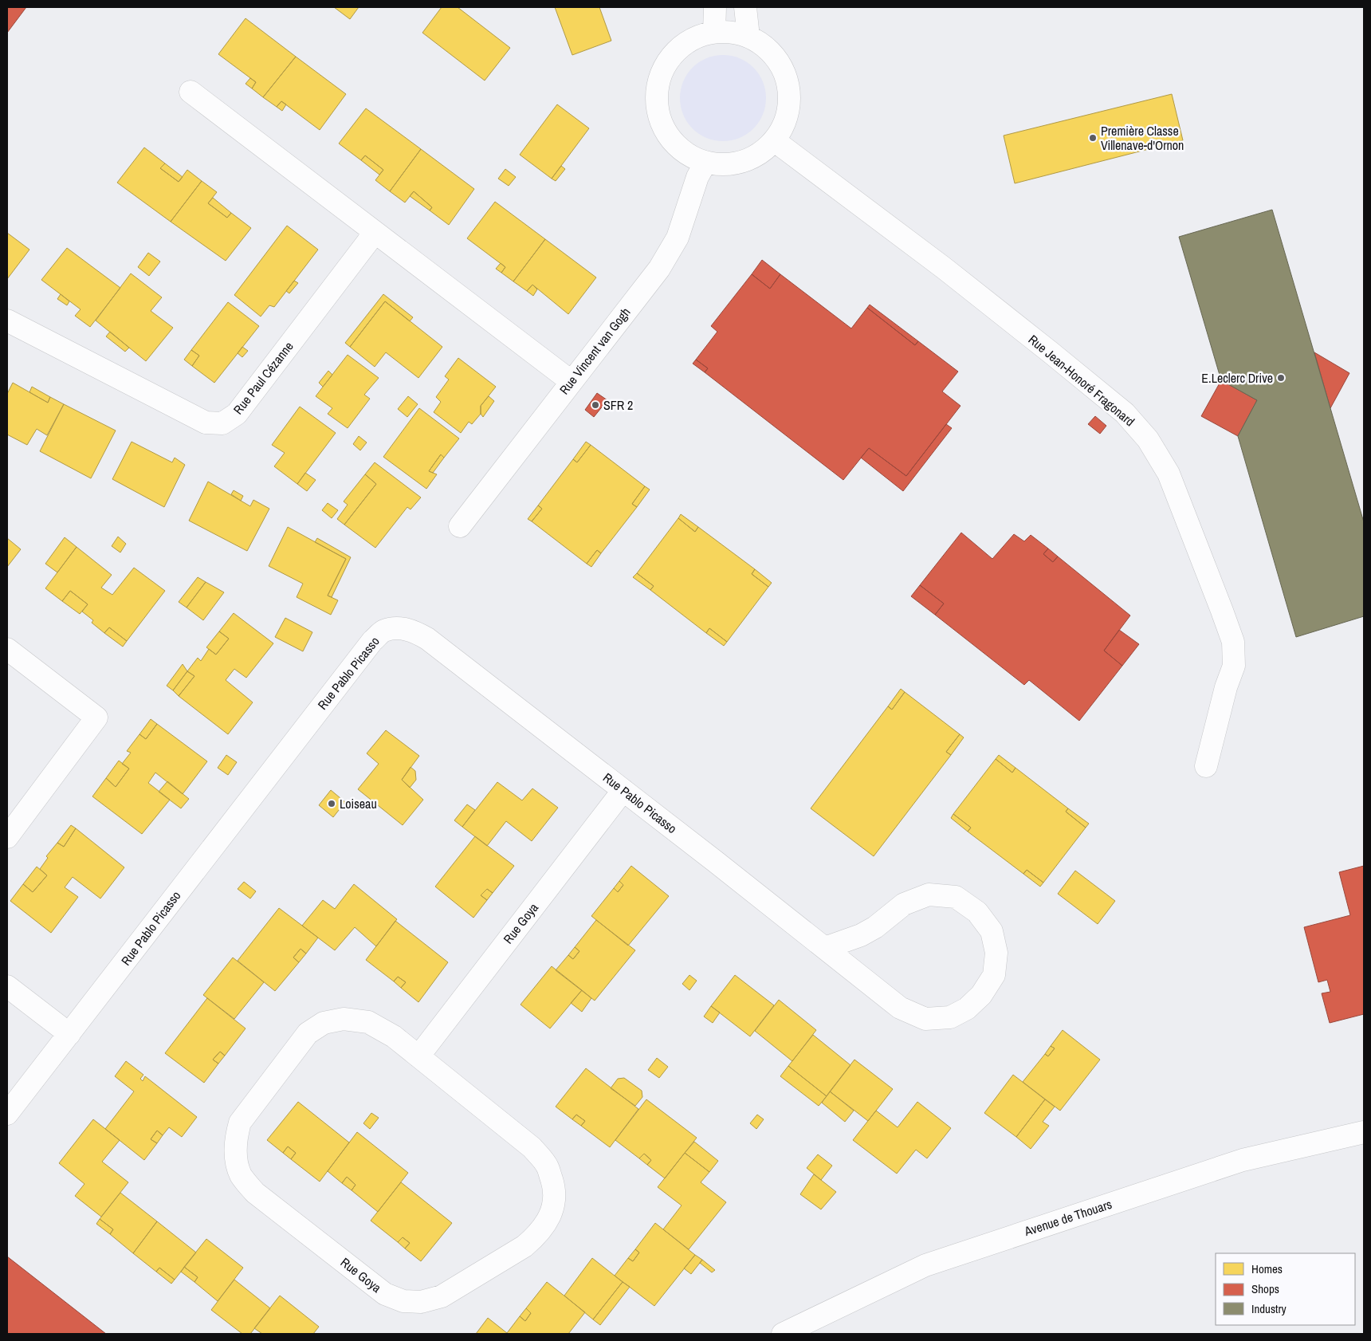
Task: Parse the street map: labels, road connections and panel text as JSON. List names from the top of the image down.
{
  "streets": {
    "street": [
      "Rue Vincent van Gogh",
      "Rue Paul Cézanne",
      "Rue Jean-Honoré Fragonard",
      "Rue Pablo Picasso",
      "Rue Goya",
      "Avenue de Thouars"
    ]
  },
  "crossings": [
    ["Rue Vincent van Gogh", "Rue Jean-Honoré Fragonard"],
    ["Rue Pablo Picasso", "Rue Goya"]
  ],
  "places": [
    "Première Classe Villenave-d'Ornon",
    "E.Leclerc Drive",
    "SFR 2",
    "Loiseau"
  ],
  "legend": ["Homes", "Shops", "Industry"]
}
